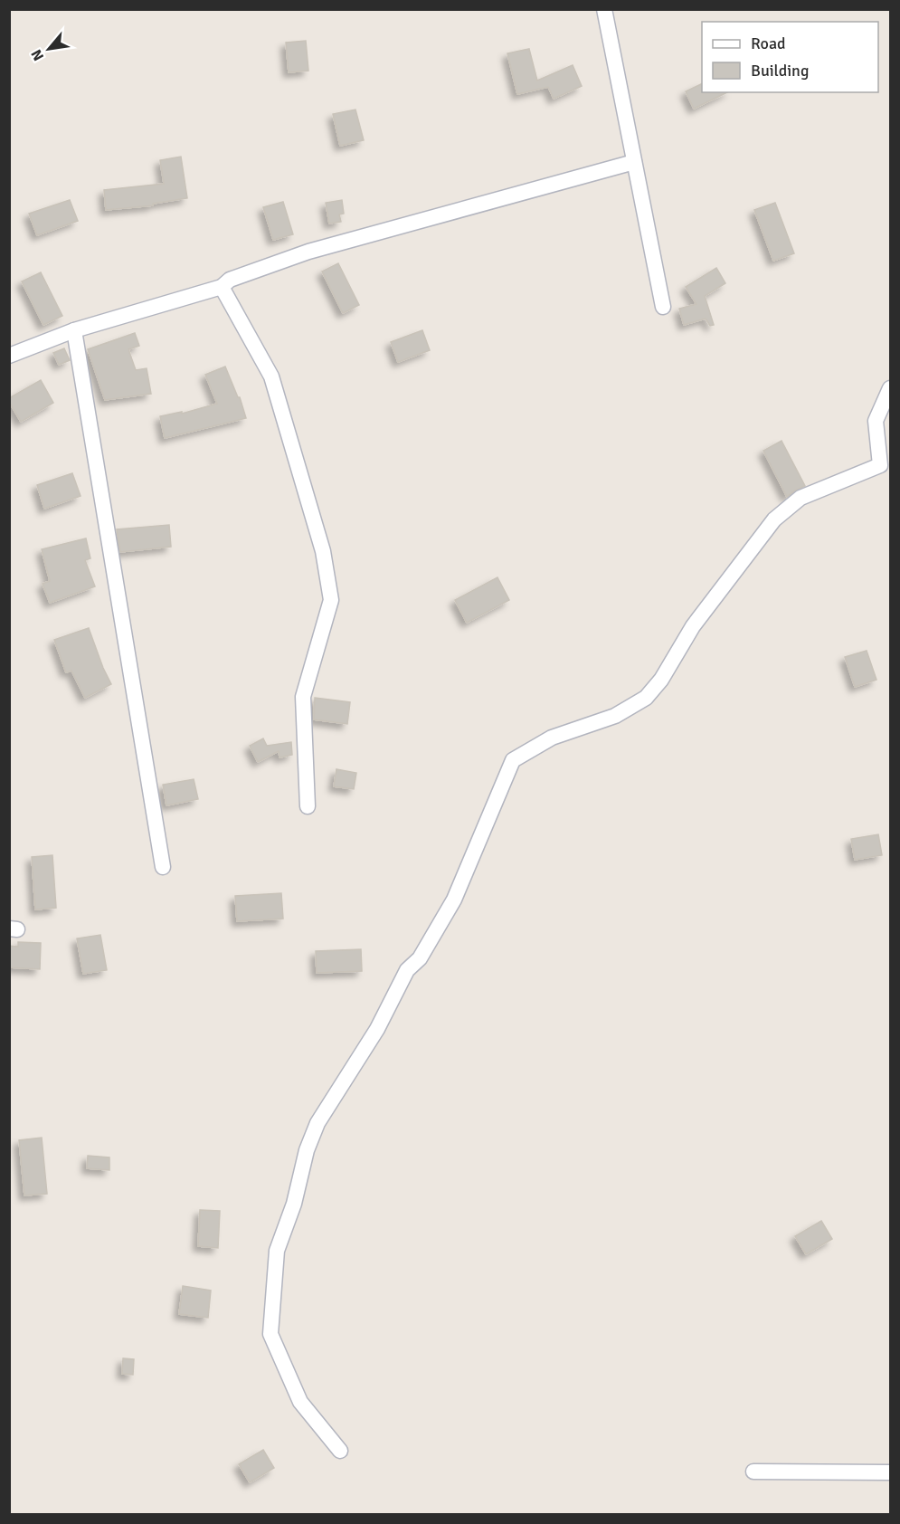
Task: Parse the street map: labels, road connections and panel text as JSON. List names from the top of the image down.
{
  "legend": ["Road", "Building"],
  "north": "bottom left"
}
